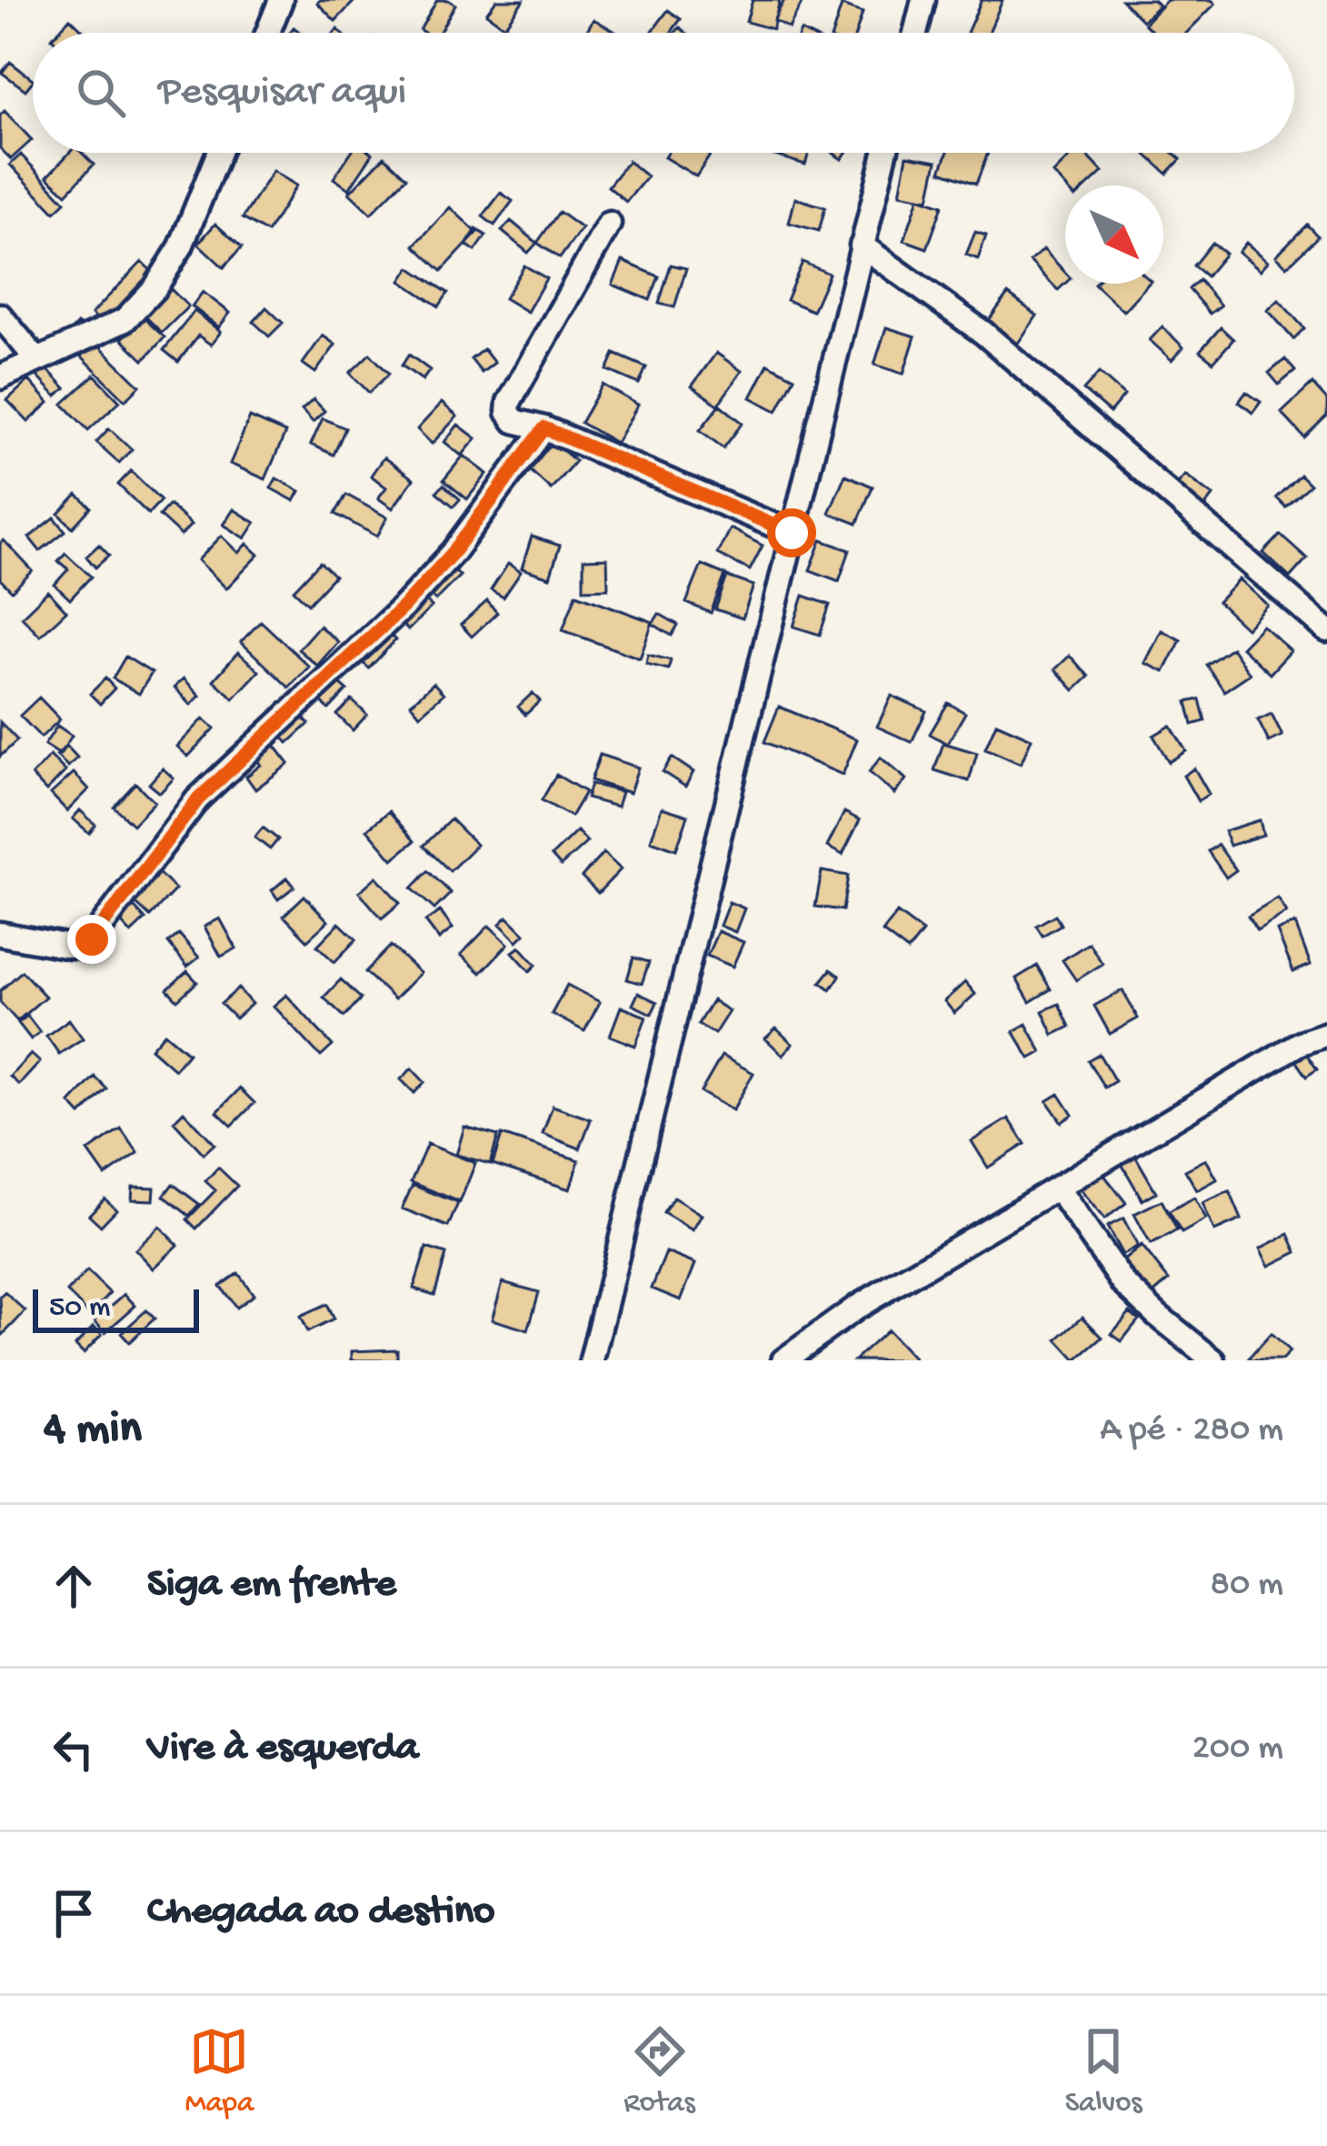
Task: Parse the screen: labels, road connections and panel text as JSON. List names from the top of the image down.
{
  "scale_bar": "50 m",
  "north": "bottom right",
  "page": {
    "search": "Pesquisar aqui",
    "scale": "50 m",
    "heading": ["4 min", "A pé · 280 m"],
    "list": [
      ["Siga em frente", "80 m"],
      ["Vire à esquerda", "200 m"],
      "Chegada ao destino"
    ],
    "nav": ["Mapa", "Rotas", "Salvos"]
  }
}
